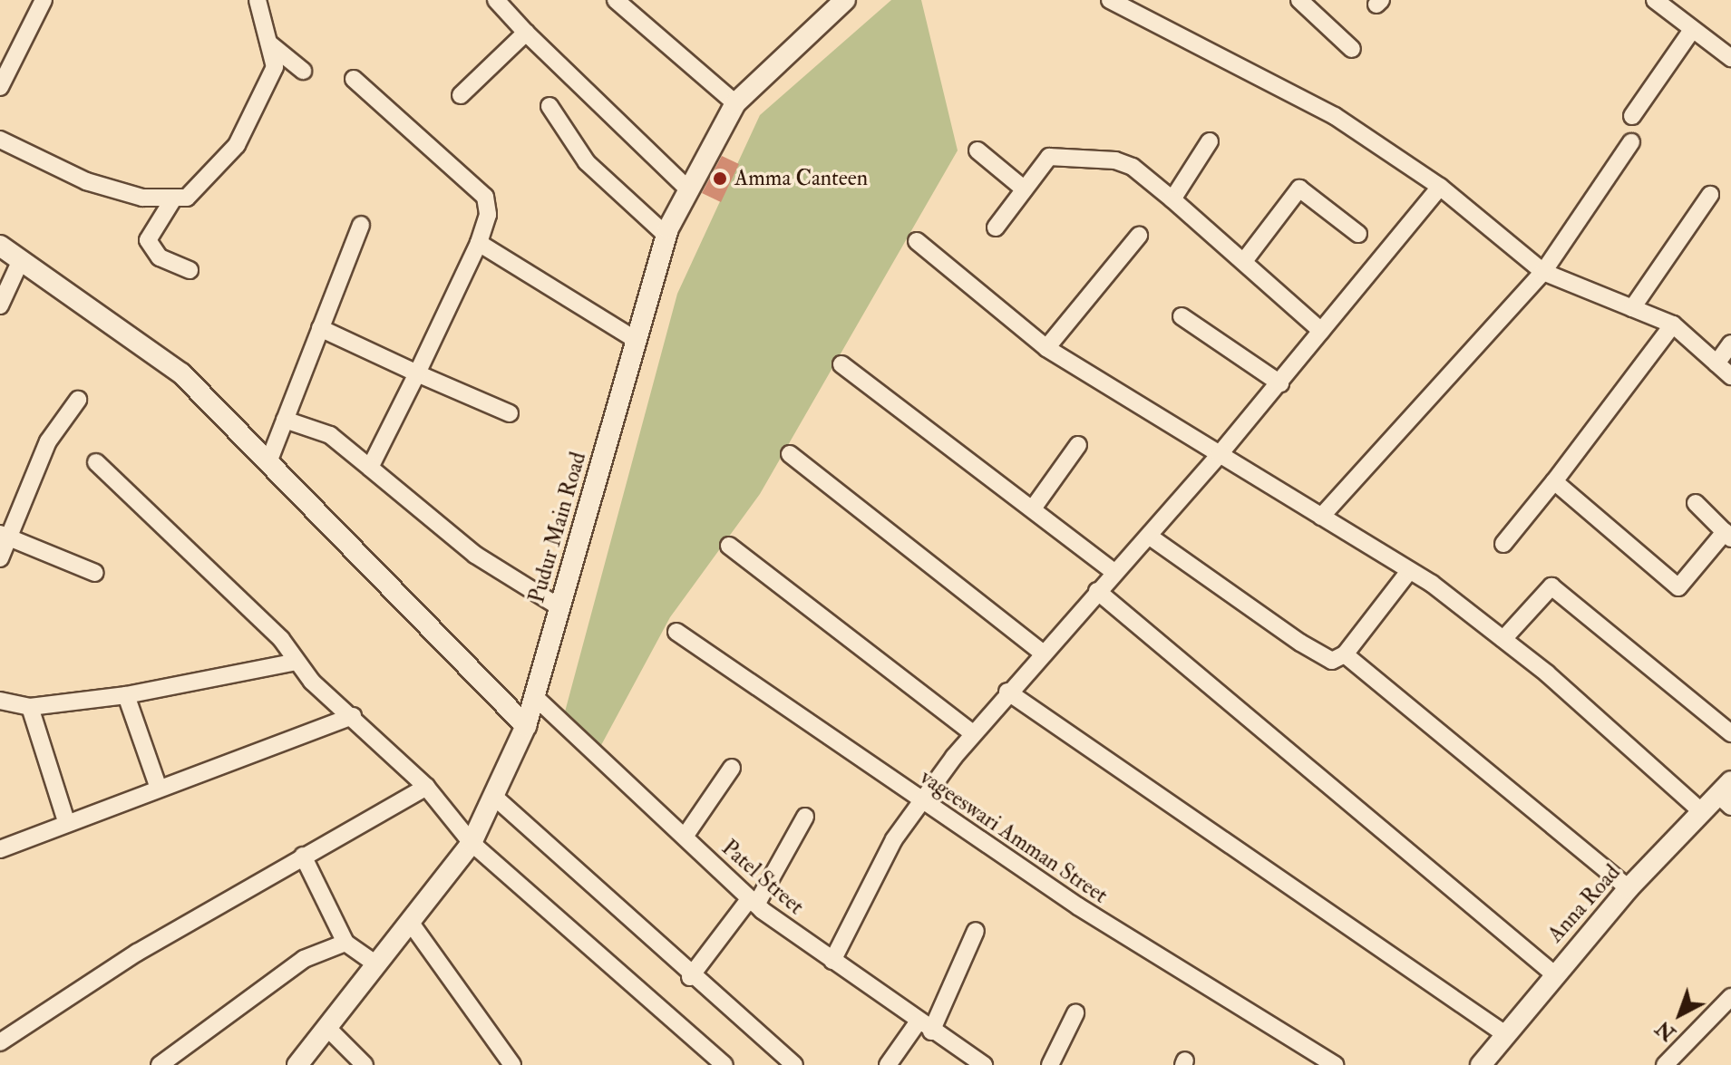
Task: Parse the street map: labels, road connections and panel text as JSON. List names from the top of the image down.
{
  "streets": {
    "street": [
      "Pudur Main Road",
      "vageeswari Amman Street",
      "Patel Street",
      "Anna Road"
    ]
  },
  "crossings": [
    ["Pudur Main Road", "Patel Street"]
  ],
  "places": ["Amma Canteen"],
  "north": "bottom left"
}
